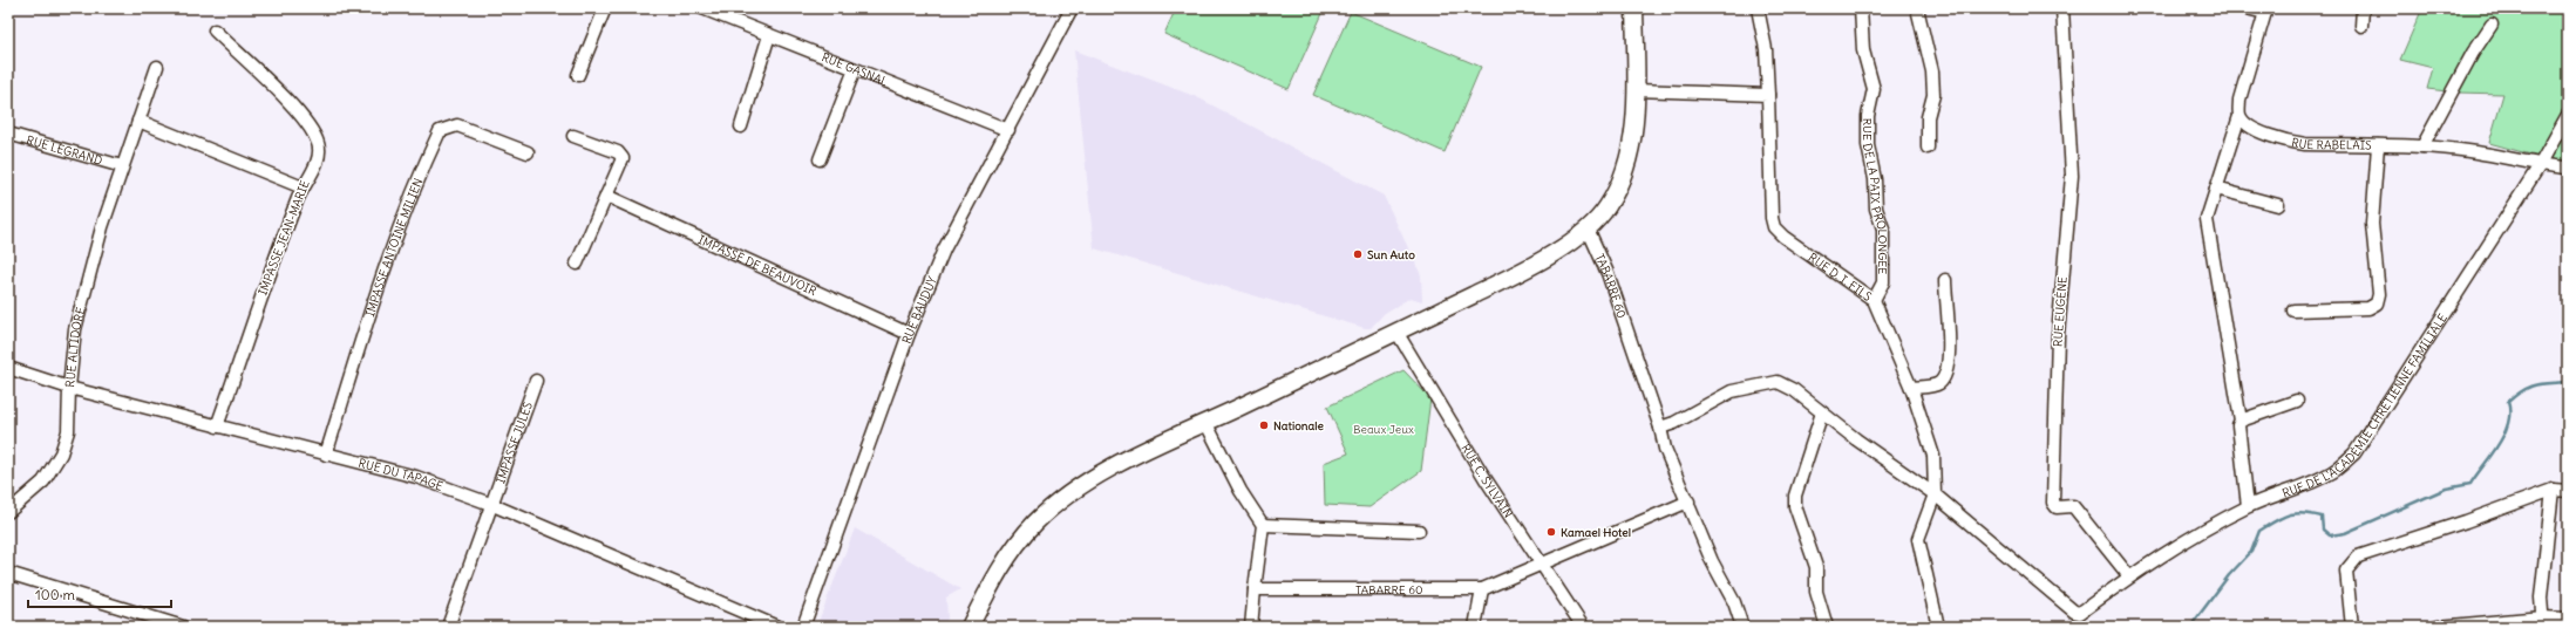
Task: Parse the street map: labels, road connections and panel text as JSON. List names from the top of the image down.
{
  "streets": {
    "street": [
      "RUE GASNAL",
      "RUE RABELAIS",
      "RUE LEGRAND",
      "RUE DE LA PAIX PROLONGÉE",
      "IMPASSE JEAN-MARIE",
      "IMPASSE ANTOINE MILIEN",
      "IMPASSE DE BEAUVOIR",
      "RUE D. I. FILS",
      "TABARRE 60",
      "RUE BAUDUY",
      "RUE EUGÈNE",
      "RUE ALTIDORE",
      "RUE DE L'ACADÉMIE CHRÉTIENNE FAMILIALE",
      "IMPASSE JULES",
      "RUE DU TAPAGE",
      "RUE C. SYLVAIN"
    ]
  },
  "crossings": [
    ["RUE GASNAL", "RUE BAUDUY"],
    ["RUE RABELAIS", "RUE DE L'ACADÉMIE CHRÉTIENNE FAMILIALE"],
    ["RUE LEGRAND", "RUE ALTIDORE"],
    ["RUE DE LA PAIX PROLONGÉE", "RUE D. I. FILS"],
    ["IMPASSE JEAN-MARIE", "RUE DU TAPAGE"],
    ["IMPASSE ANTOINE MILIEN", "RUE DU TAPAGE"],
    ["IMPASSE DE BEAUVOIR", "RUE BAUDUY"],
    ["RUE D. I. FILS", "RUE DE L'ACADÉMIE CHRÉTIENNE FAMILIALE"],
    ["TABARRE 60", "RUE C. SYLVAIN"],
    ["RUE EUGÈNE", "RUE DE L'ACADÉMIE CHRÉTIENNE FAMILIALE"],
    ["RUE ALTIDORE", "RUE DU TAPAGE"],
    ["IMPASSE JULES", "RUE DU TAPAGE"]
  ],
  "parks": ["Beaux Jeux"],
  "places": ["Sun Auto", "Nationale", "Kamael Hotel"],
  "scale_bar": "100 m"
}
